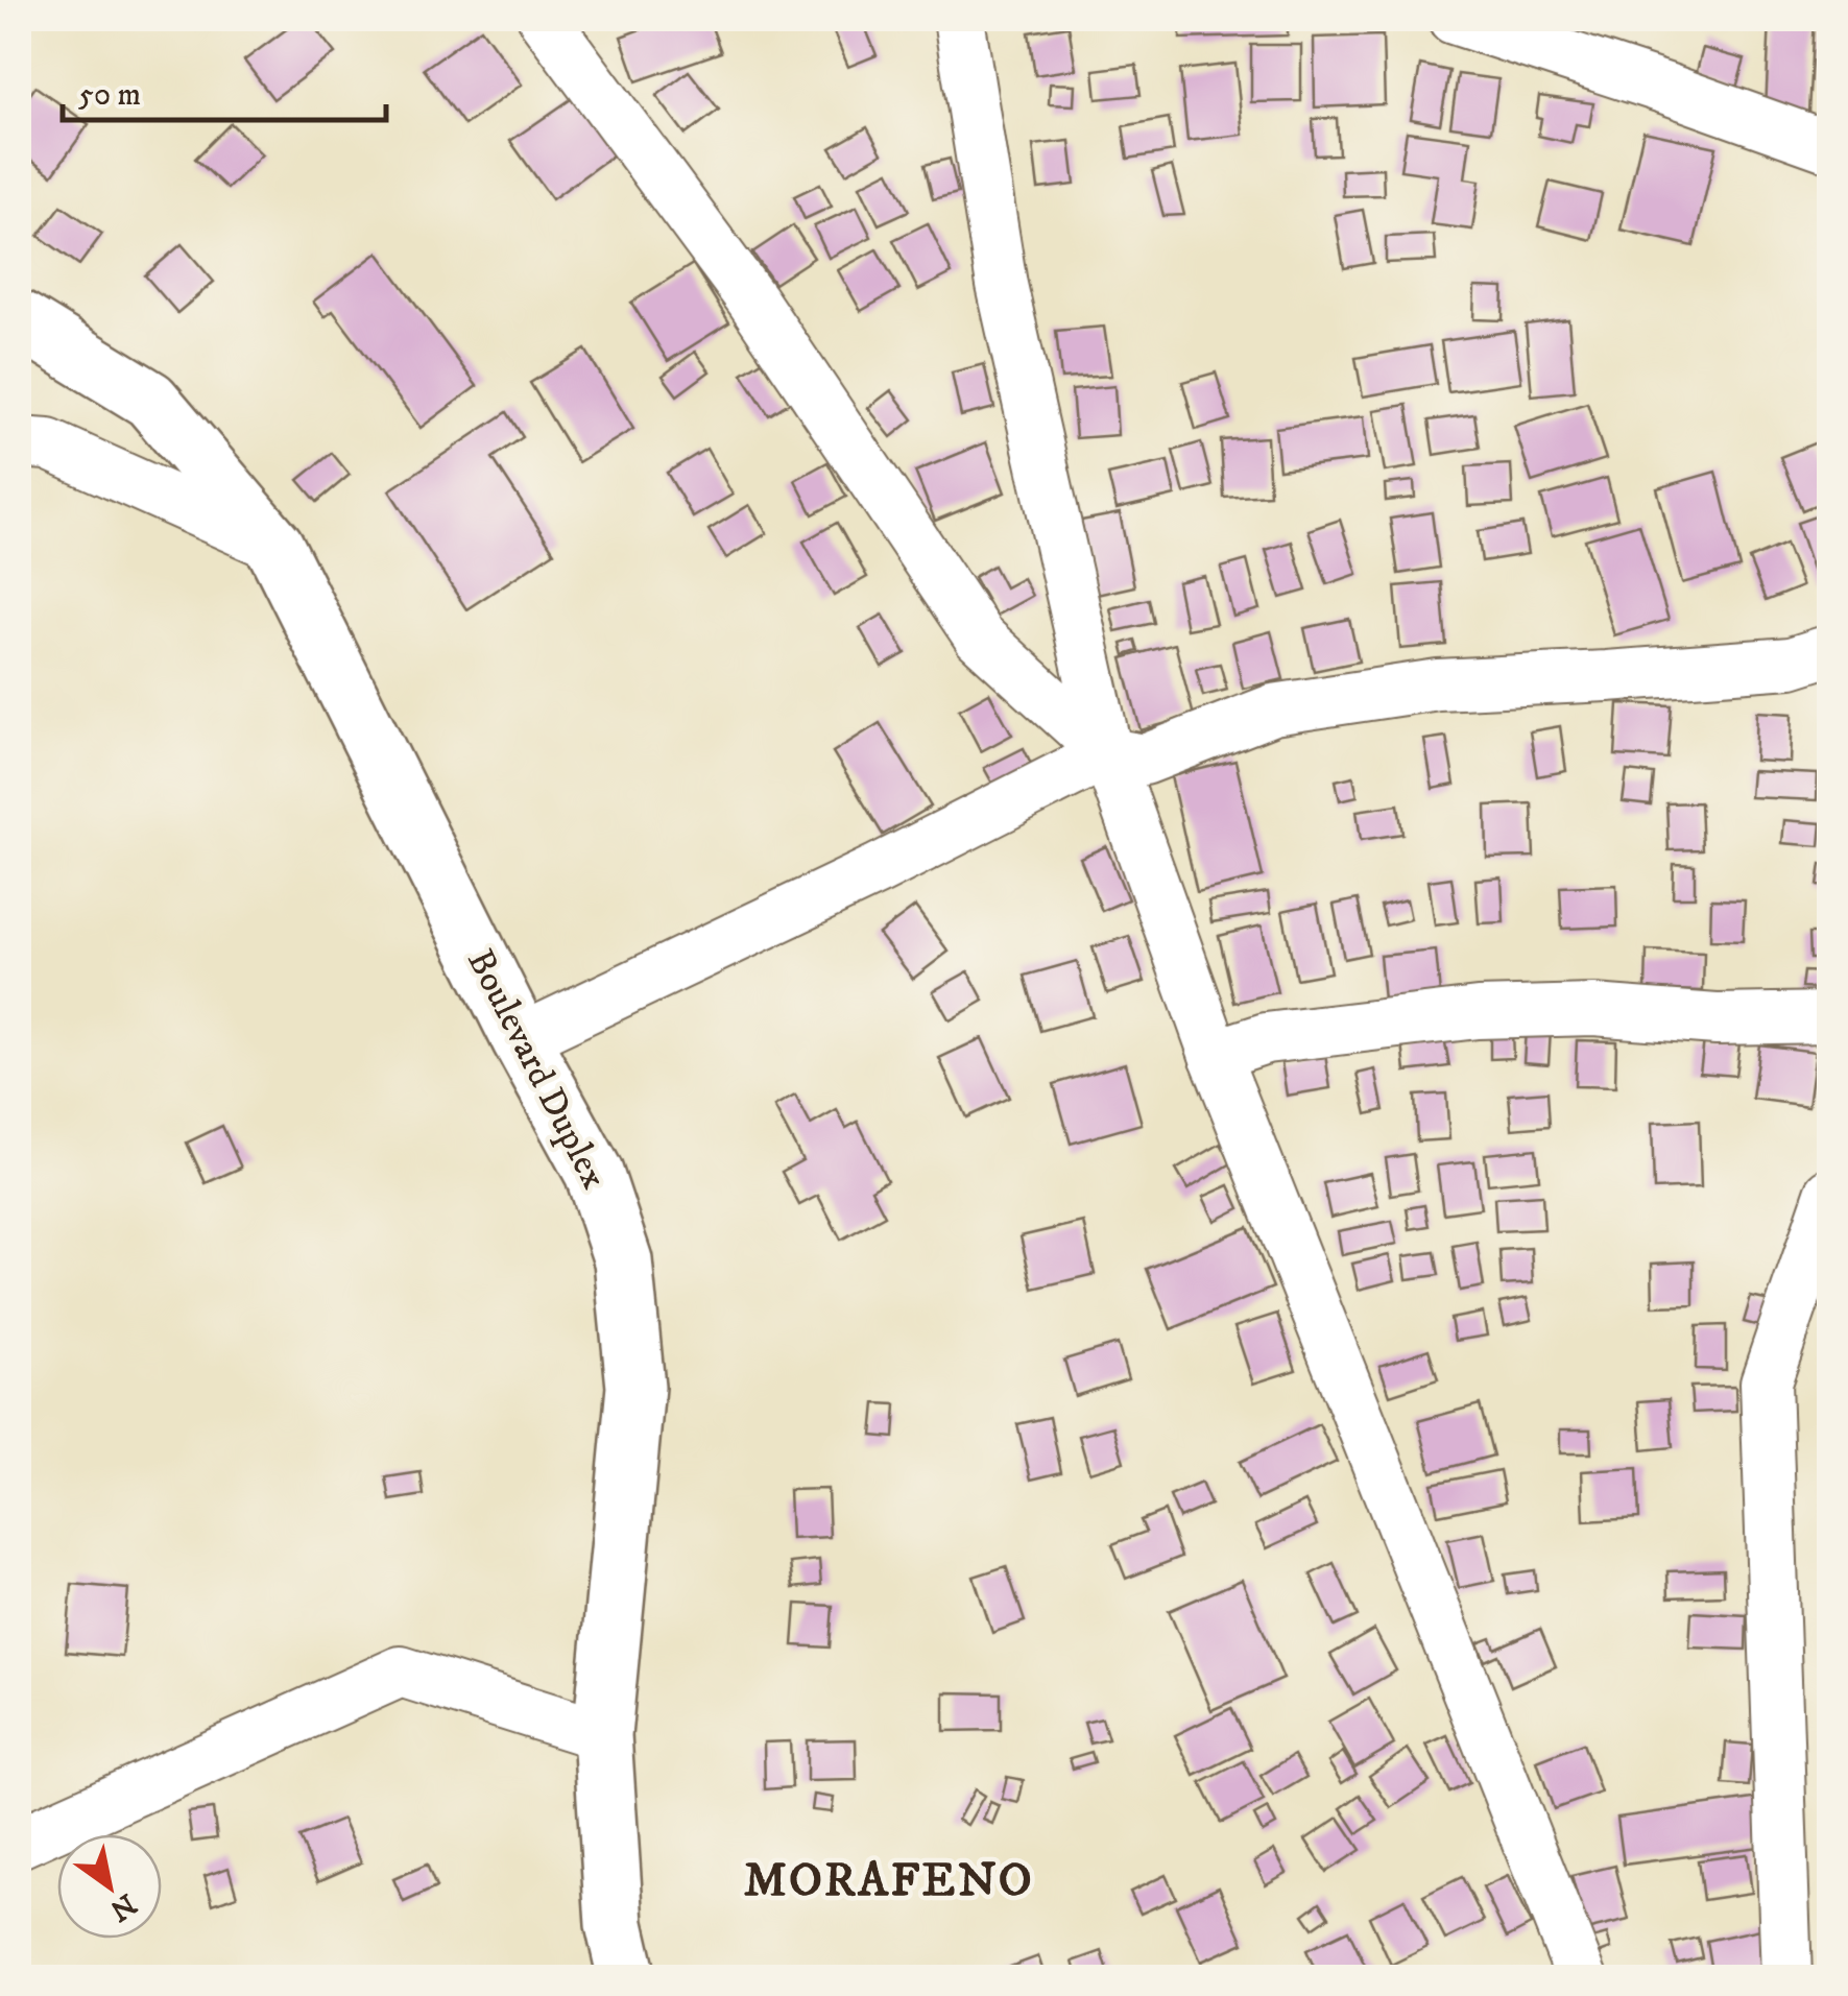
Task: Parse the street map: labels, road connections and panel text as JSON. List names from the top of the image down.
{
  "streets": {
    "street": ["Boulevard Duplex"]
  },
  "districts": ["MORAFENO"],
  "scale_bar": "50 m",
  "north": "bottom right"
}
